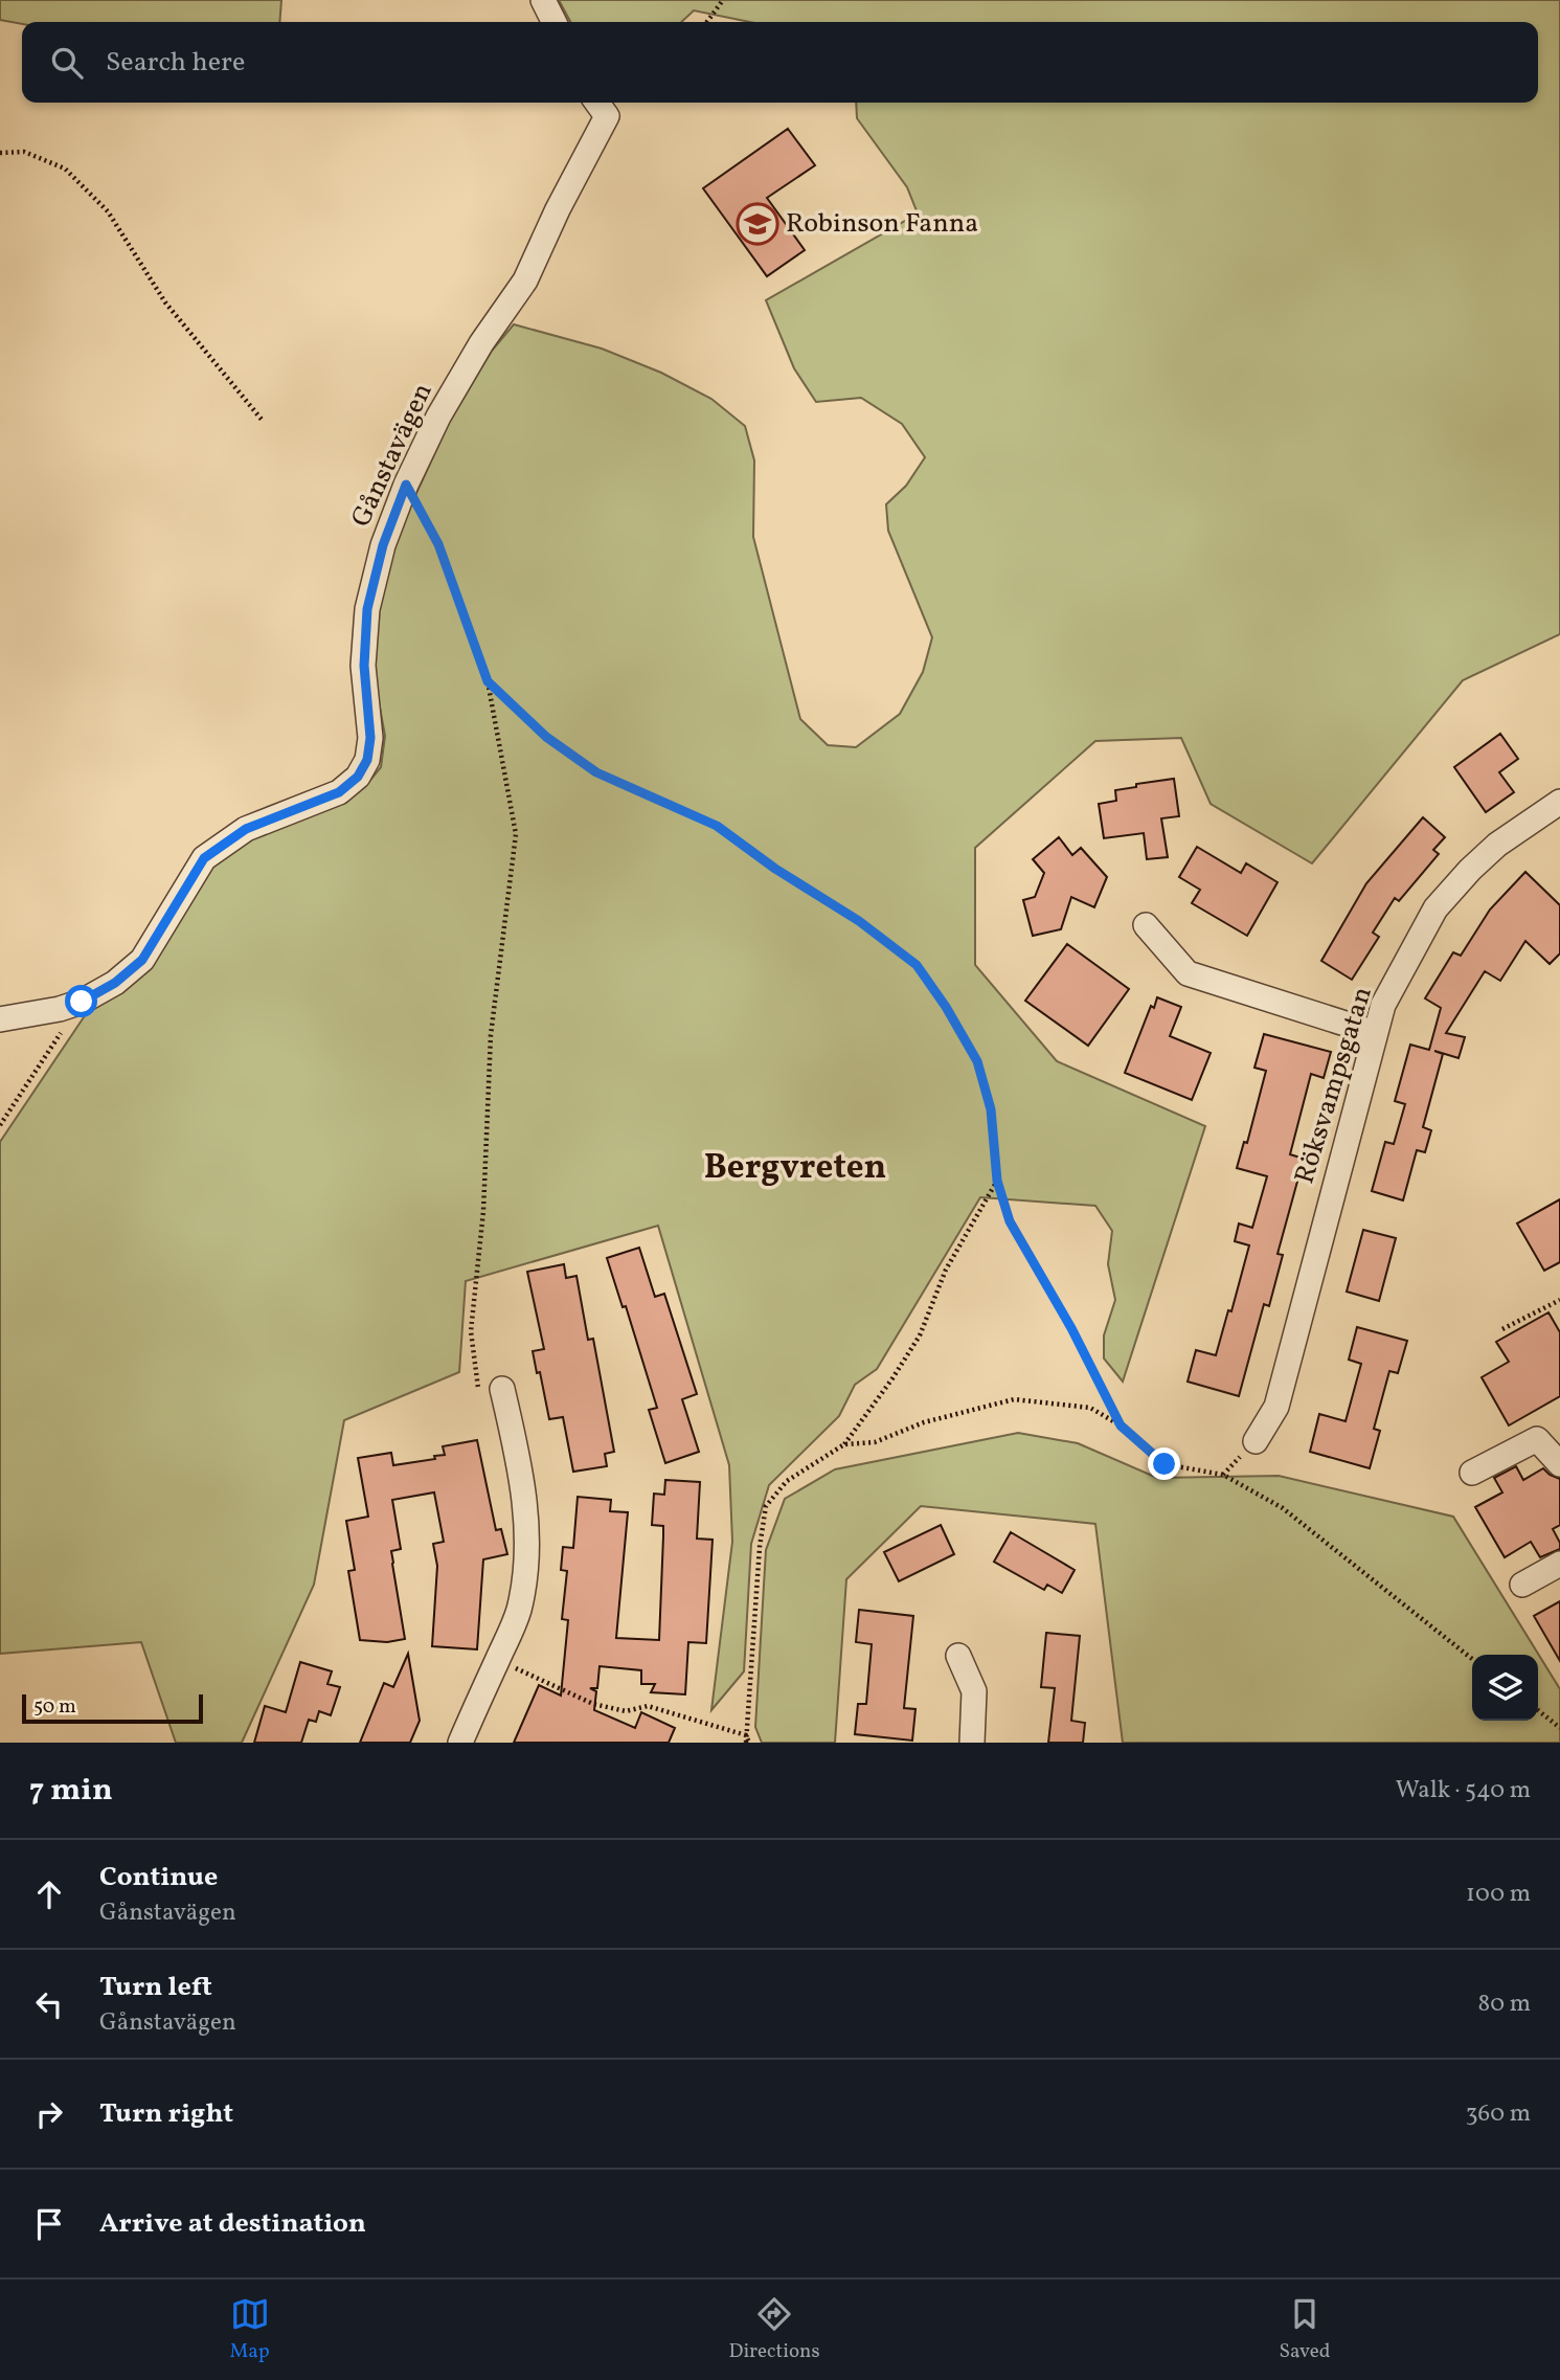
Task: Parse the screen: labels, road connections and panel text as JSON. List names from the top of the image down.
{
  "streets": {
    "street": ["Gånstavägen", "Röksvampsgatan"]
  },
  "districts": ["Bergvreten"],
  "places": {
    "school or university": ["Robinson Fanna"]
  },
  "scale_bar": "50 m",
  "page": {
    "search": "Search here",
    "scale": "50 m",
    "heading": ["7 min", "Walk · 540 m"],
    "list": [
      ["Continue", "Gånstavägen", "100 m"],
      ["Turn left", "Gånstavägen", "80 m"],
      ["Turn right", "360 m"],
      "Arrive at destination"
    ],
    "nav": ["Map", "Directions", "Saved"]
  }
}
